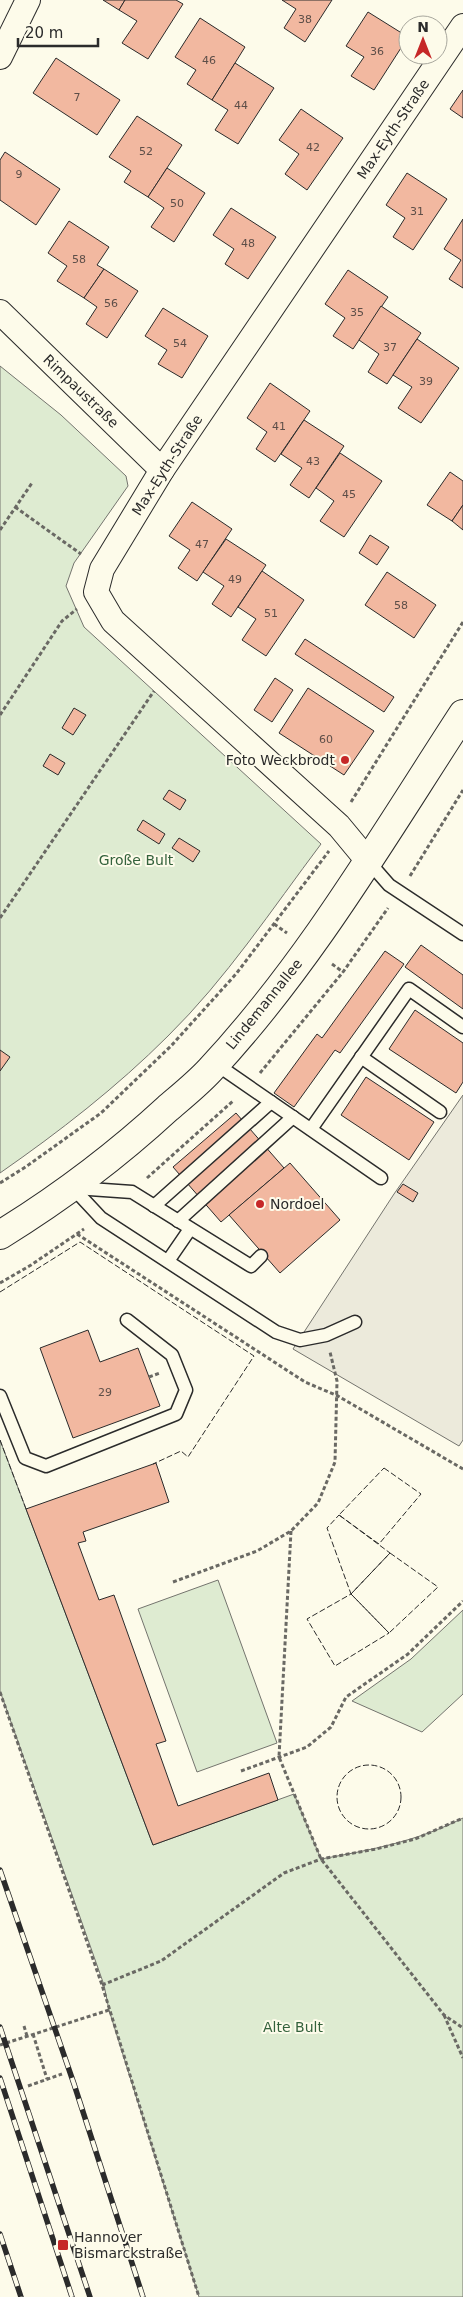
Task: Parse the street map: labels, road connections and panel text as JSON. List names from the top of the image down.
{
  "streets": {
    "street": ["Max-Eyth-Straße", "Rimpaustraße", "Lindemannallee"]
  },
  "crossings": [
    ["Max-Eyth-Straße", "Rimpaustraße"]
  ],
  "parks": ["Große Bult", "Alte Bult"],
  "places": {
    "other": ["Foto Weckbrodt", "Nordoel"],
    "transit": ["Hannover Bismarckstraße"]
  },
  "house_numbers": [
    "38",
    "36",
    "46",
    "7",
    "44",
    "42",
    "52",
    "9",
    "50",
    "31",
    "48",
    "58",
    "56",
    "35",
    "54",
    "37",
    "39",
    "41",
    "43",
    "45",
    "47",
    "49",
    "58",
    "51",
    "60",
    "29"
  ],
  "scale_bar": "20 m",
  "north": "top"
}
